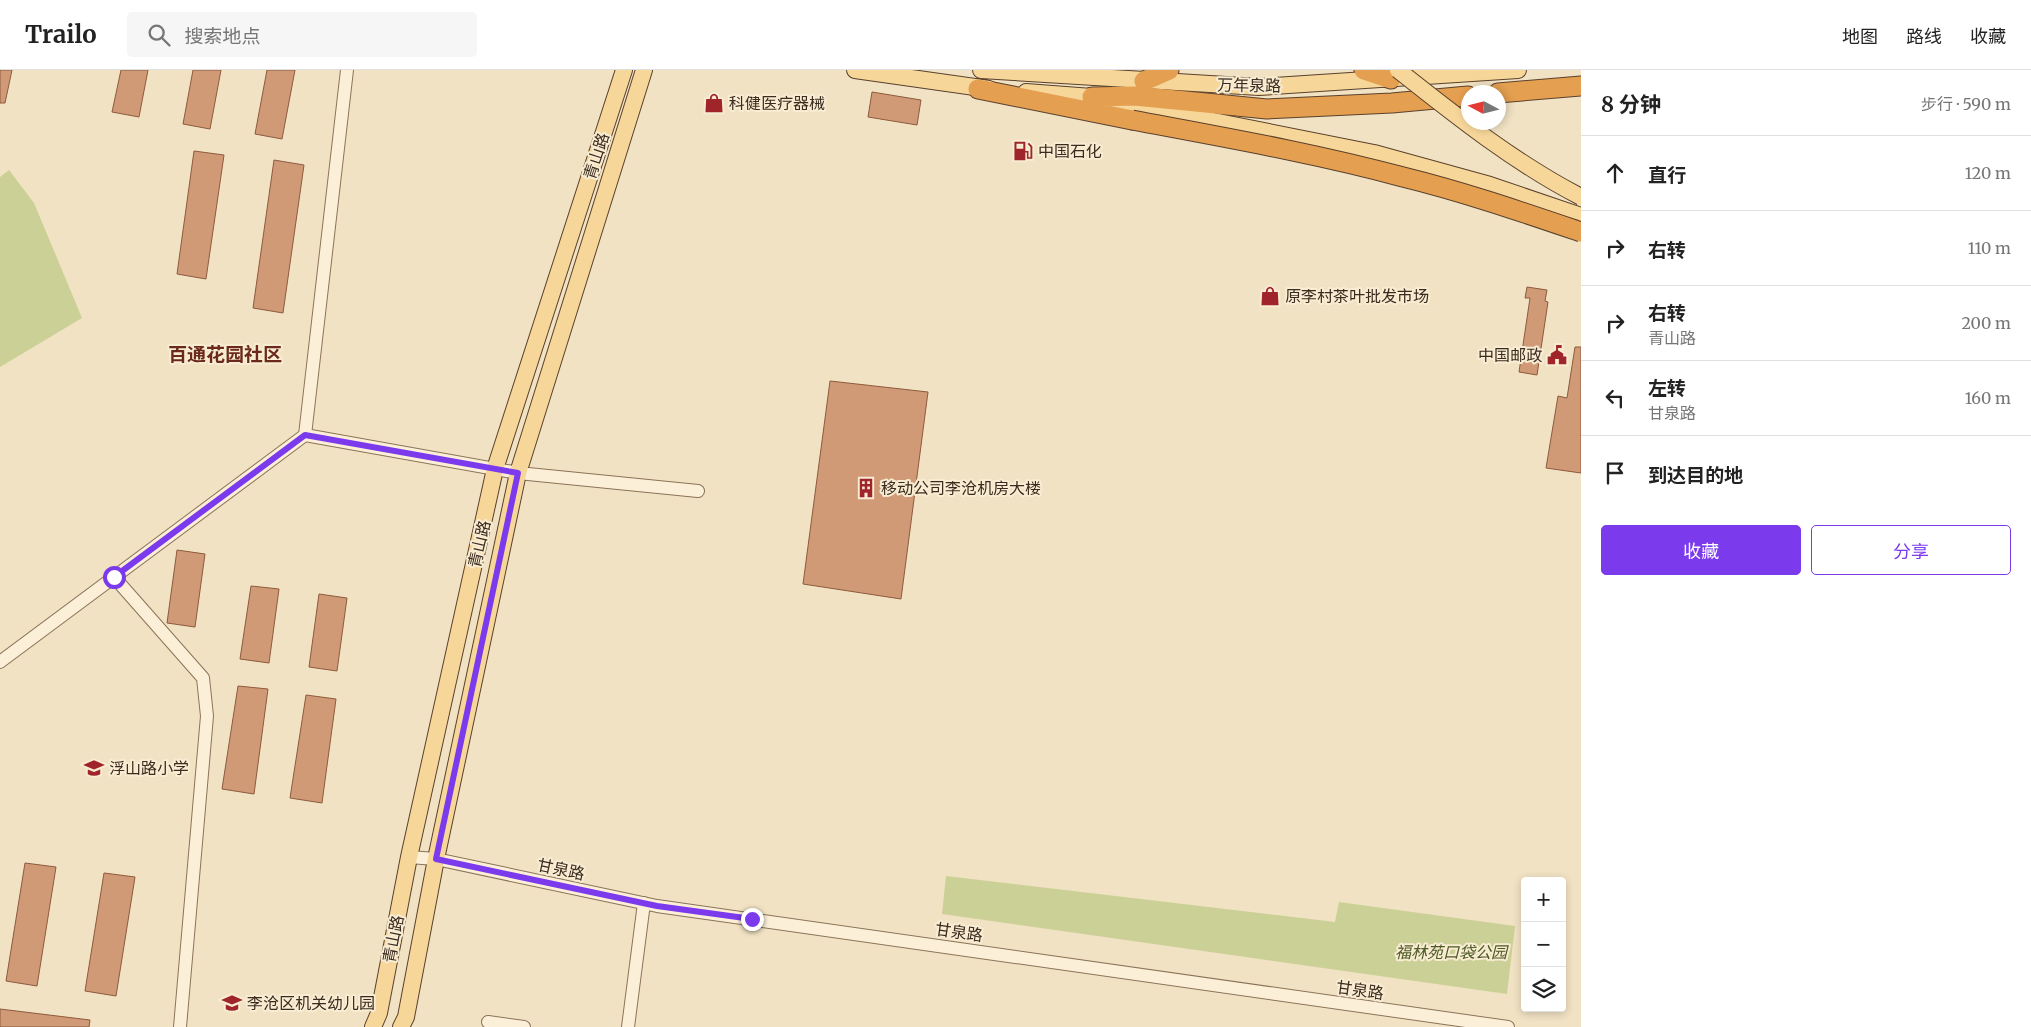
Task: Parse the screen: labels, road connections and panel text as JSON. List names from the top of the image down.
{
  "streets": {
    "main road": ["万年泉路", "青山路"],
    "street": ["甘泉路"]
  },
  "crossings": [
    ["青山路", "甘泉路"]
  ],
  "districts": ["百通花园社区"],
  "parks": ["福林苑口袋公园"],
  "places": {
    "shop": ["科健医疗器械", "原李村茶叶批发市场"],
    "fuel station": ["中国石化"],
    "public building": ["中国邮政"],
    "building": ["移动公司李沧机房大楼"],
    "school or university": ["浮山路小学", "李沧区机关幼儿园"]
  },
  "north": "left",
  "page": {
    "header": "Trailo",
    "search": "搜索地点",
    "nav": ["地图", "路线", "收藏"],
    "heading": ["8 分钟", "步行 · 590 m"],
    "list": [
      ["直行", "120 m"],
      ["右转", "110 m"],
      ["右转", "青山路", "200 m"],
      ["左转", "甘泉路", "160 m"],
      "到达目的地"
    ],
    "buttons": ["收藏", "分享"],
    "map_buttons": ["+", "−"]
  }
}
